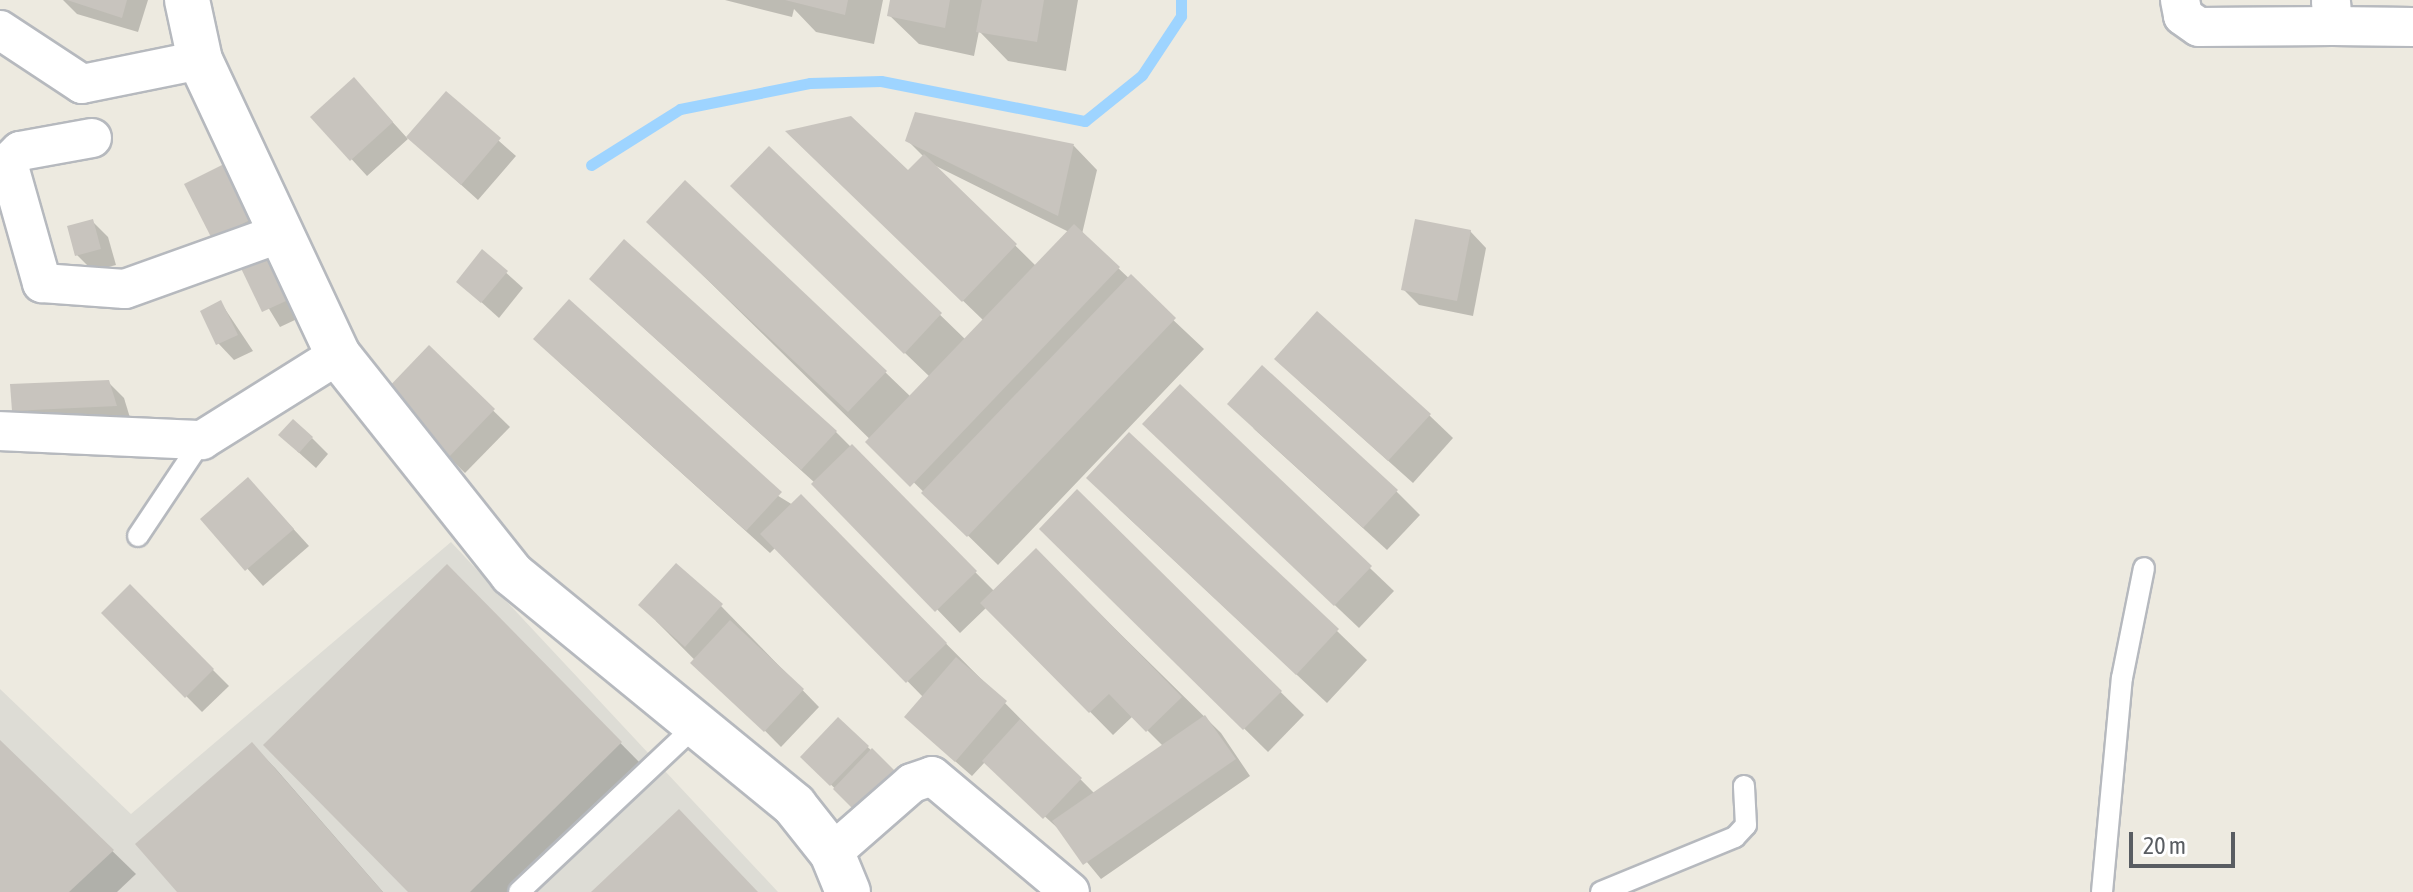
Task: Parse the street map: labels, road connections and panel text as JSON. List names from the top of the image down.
{
  "scale_bar": "20 m"
}
